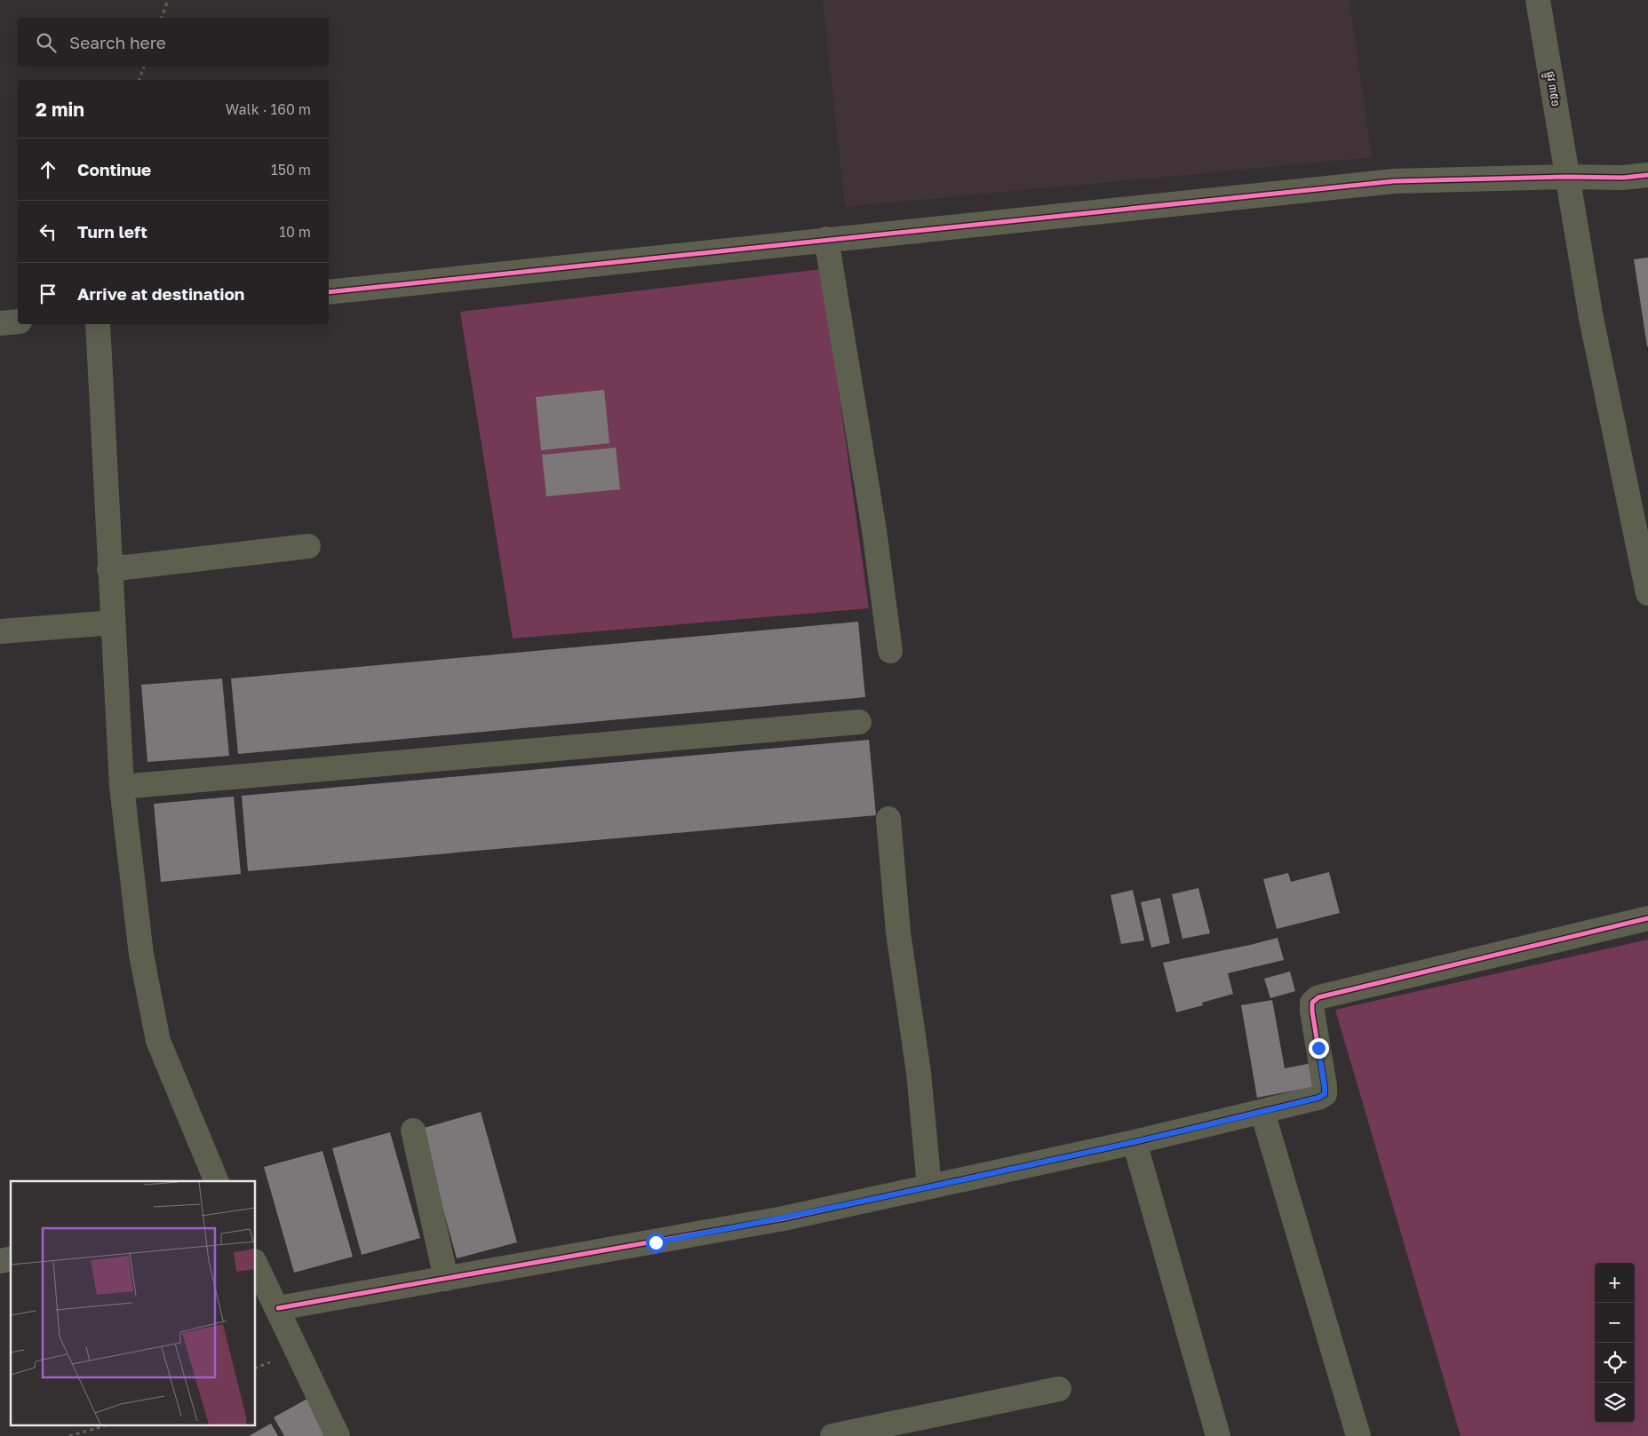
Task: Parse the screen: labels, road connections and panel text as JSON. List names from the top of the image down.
{
  "streets": {
    "street": ["ផ្លូវ ៣៥១"]
  },
  "page": {
    "search": "Search here",
    "heading": ["2 min", "Walk · 160 m"],
    "list": [
      ["Continue", "150 m"],
      ["Turn left", "10 m"],
      "Arrive at destination"
    ],
    "map_buttons": ["+", "−"]
  }
}
